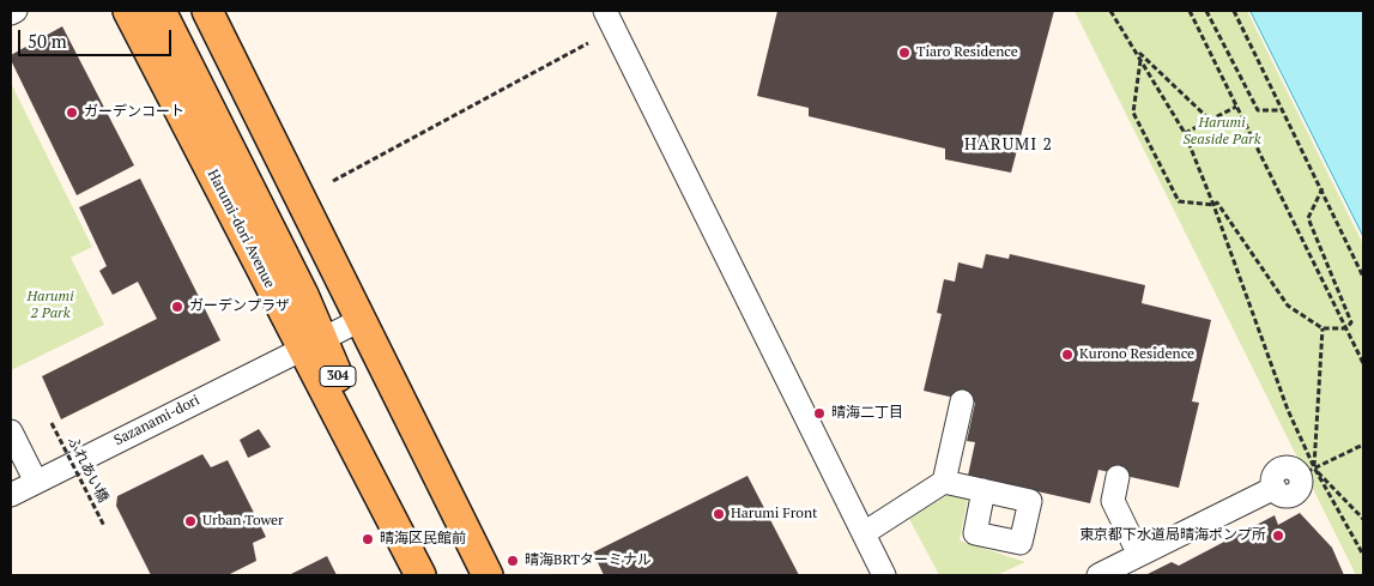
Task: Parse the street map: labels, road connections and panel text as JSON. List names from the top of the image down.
{
  "streets": {
    "main road": ["Harumi-dori Avenue", "304"],
    "street": ["Sazanami-dori"],
    "path": ["ふれあい橋"]
  },
  "crossings": [
    ["Harumi-dori Avenue", "Sazanami-dori"]
  ],
  "districts": ["HARUMI 2"],
  "parks": ["Harumi Seaside Park", "Harumi 2 Park"],
  "places": [
    "Tiaro Residence",
    "ガーデンコート",
    "ガーデンプラザ",
    "Kurono Residence",
    "晴海二丁目",
    "Harumi Front",
    "Urban Tower",
    "東京都下水道局晴海ポンプ所",
    "晴海区民館前",
    "晴海BRTターミナル"
  ],
  "scale_bar": "50 m"
}
